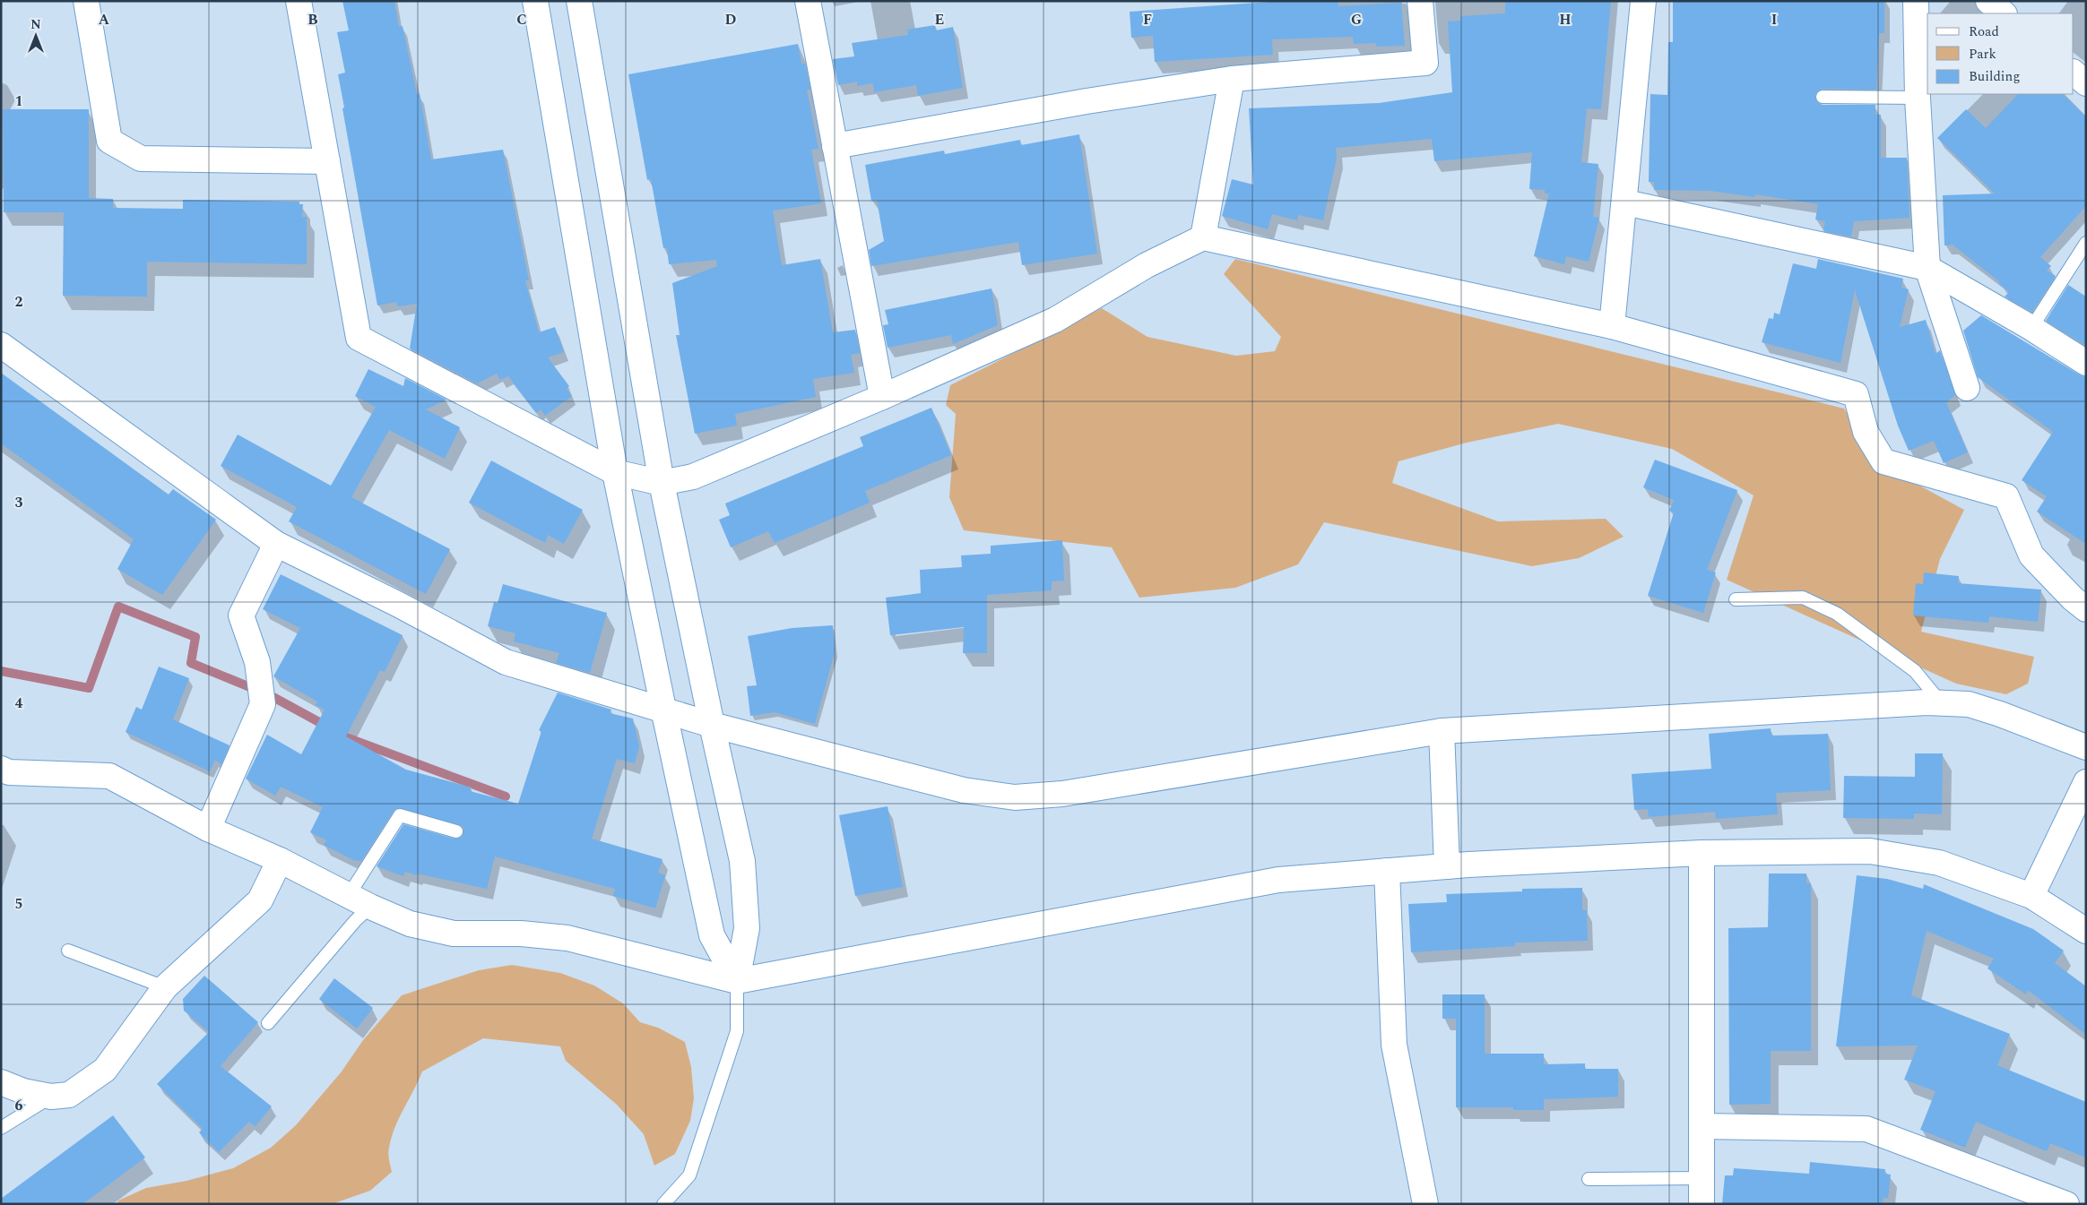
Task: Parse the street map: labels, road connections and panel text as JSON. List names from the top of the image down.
{
  "legend": ["Road", "Park", "Building"],
  "north": "top",
  "grid": {
    "columns": [
      "A",
      "B",
      "C",
      "D",
      "E",
      "F",
      "G",
      "H",
      "I"
    ],
    "rows": [
      "1",
      "2",
      "3",
      "4",
      "5",
      "6"
    ]
  }
}
